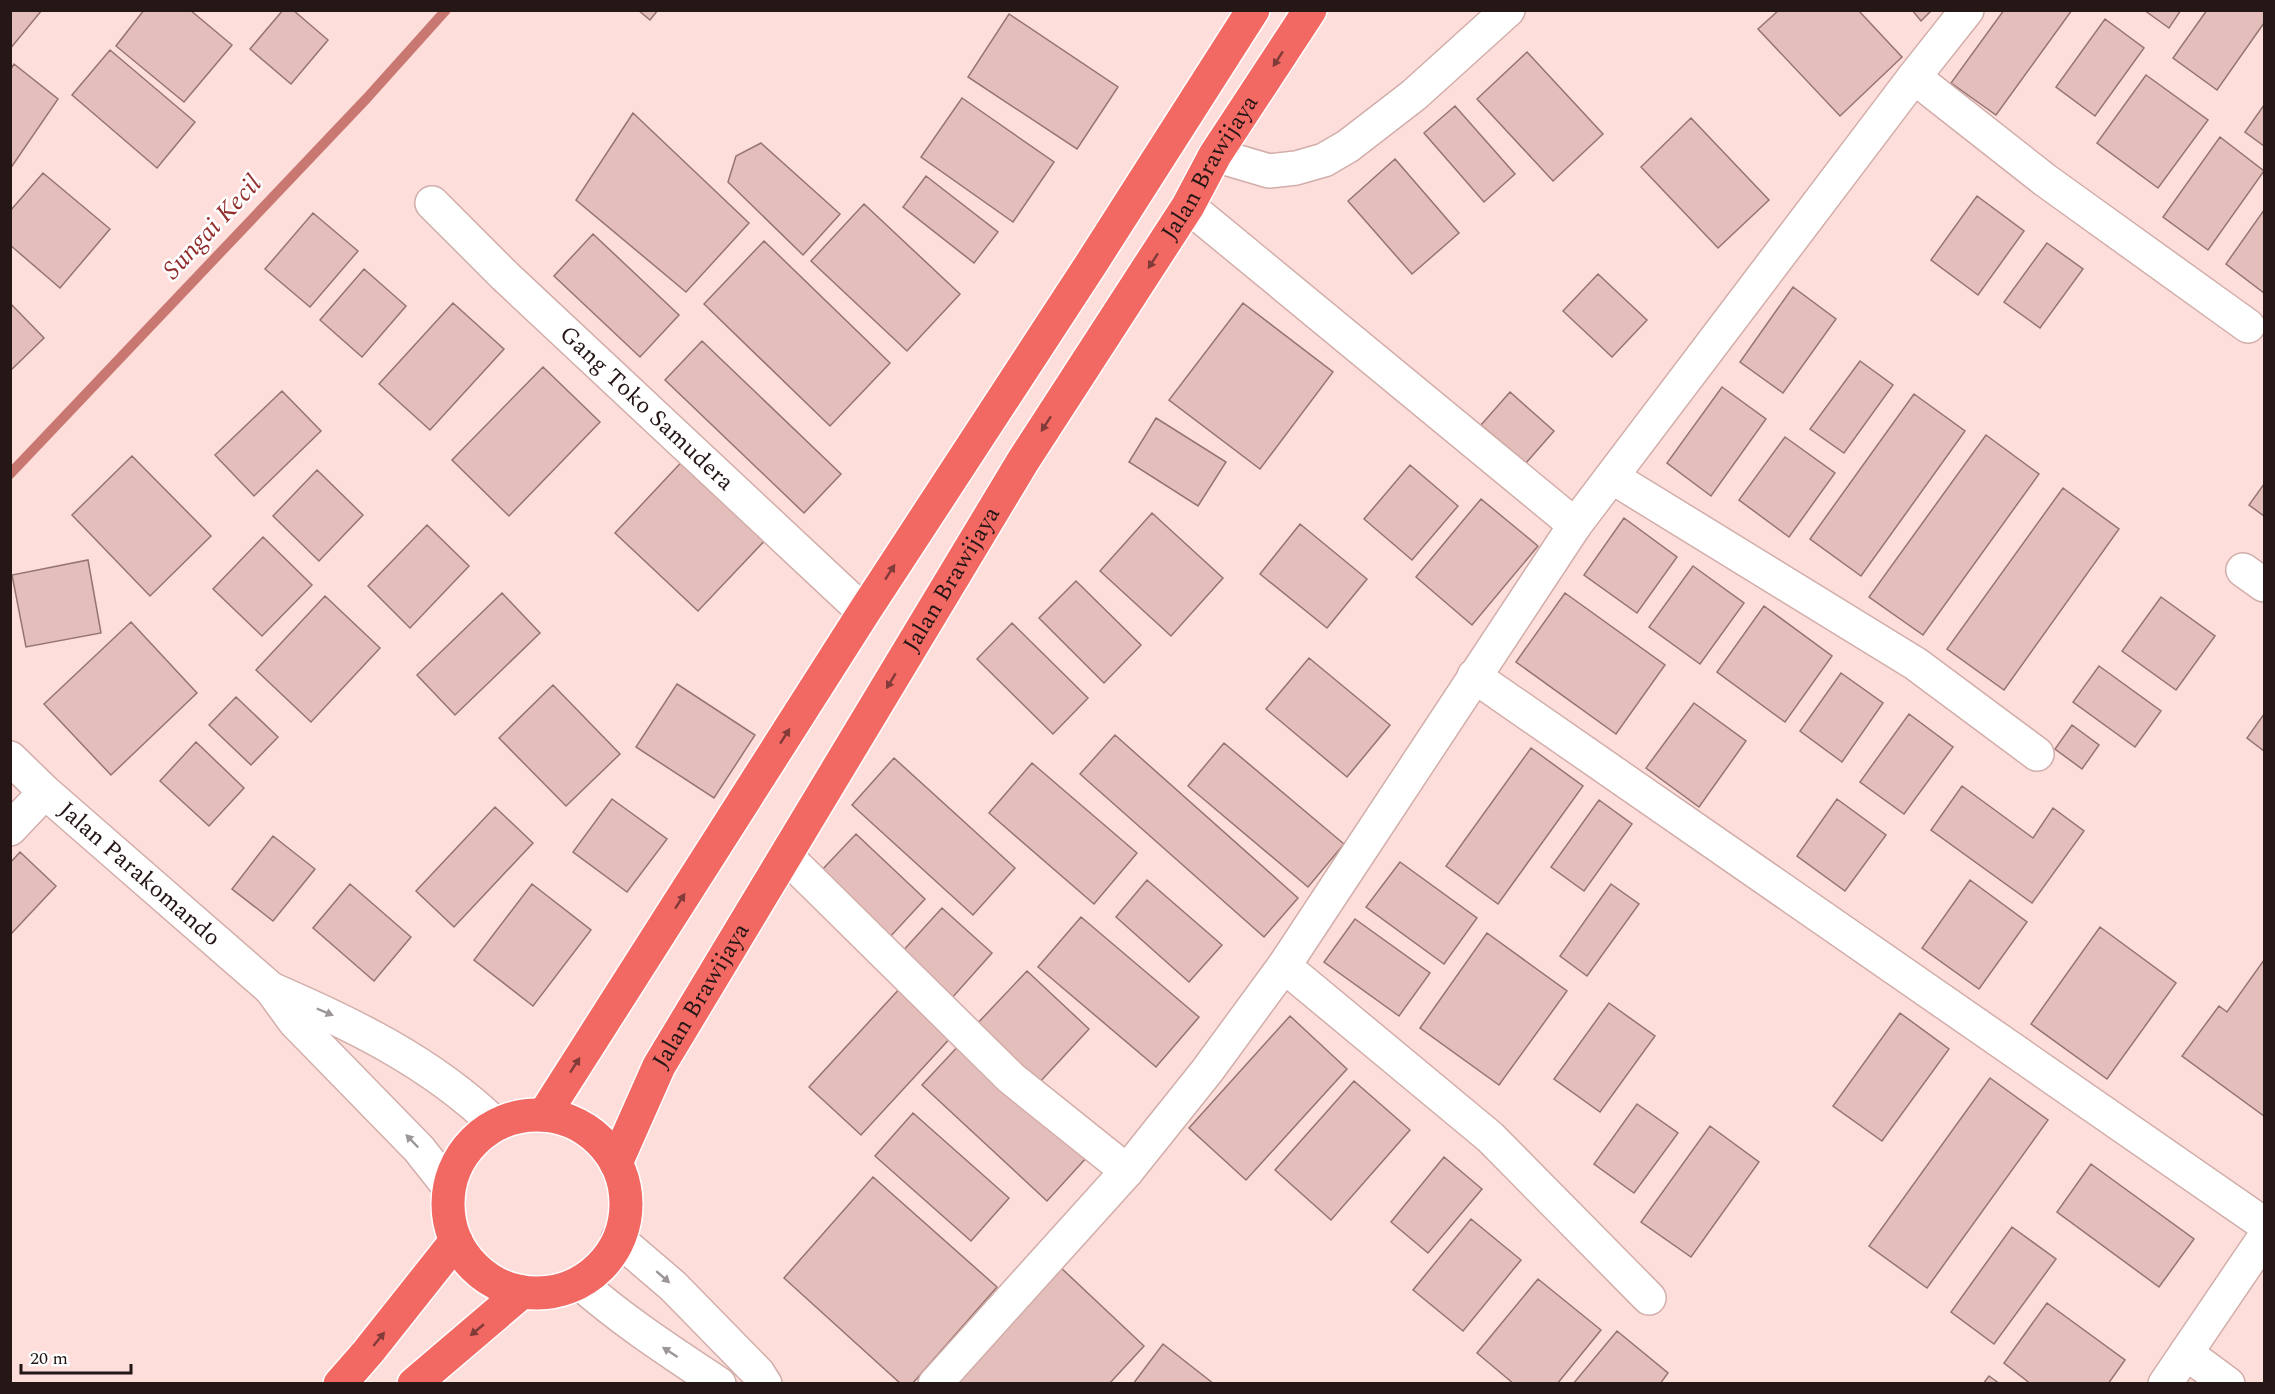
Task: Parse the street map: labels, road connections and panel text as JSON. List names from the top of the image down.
{
  "streets": {
    "highway": ["Jalan Brawijaya"],
    "street": ["Gang Toko Samudera", "Jalan Parakomando"]
  },
  "crossings": [
    ["Jalan Brawijaya", "Gang Toko Samudera"],
    ["Jalan Brawijaya", "Jalan Parakomando"]
  ],
  "water": ["Sungai Kecil"],
  "scale_bar": "20 m"
}
